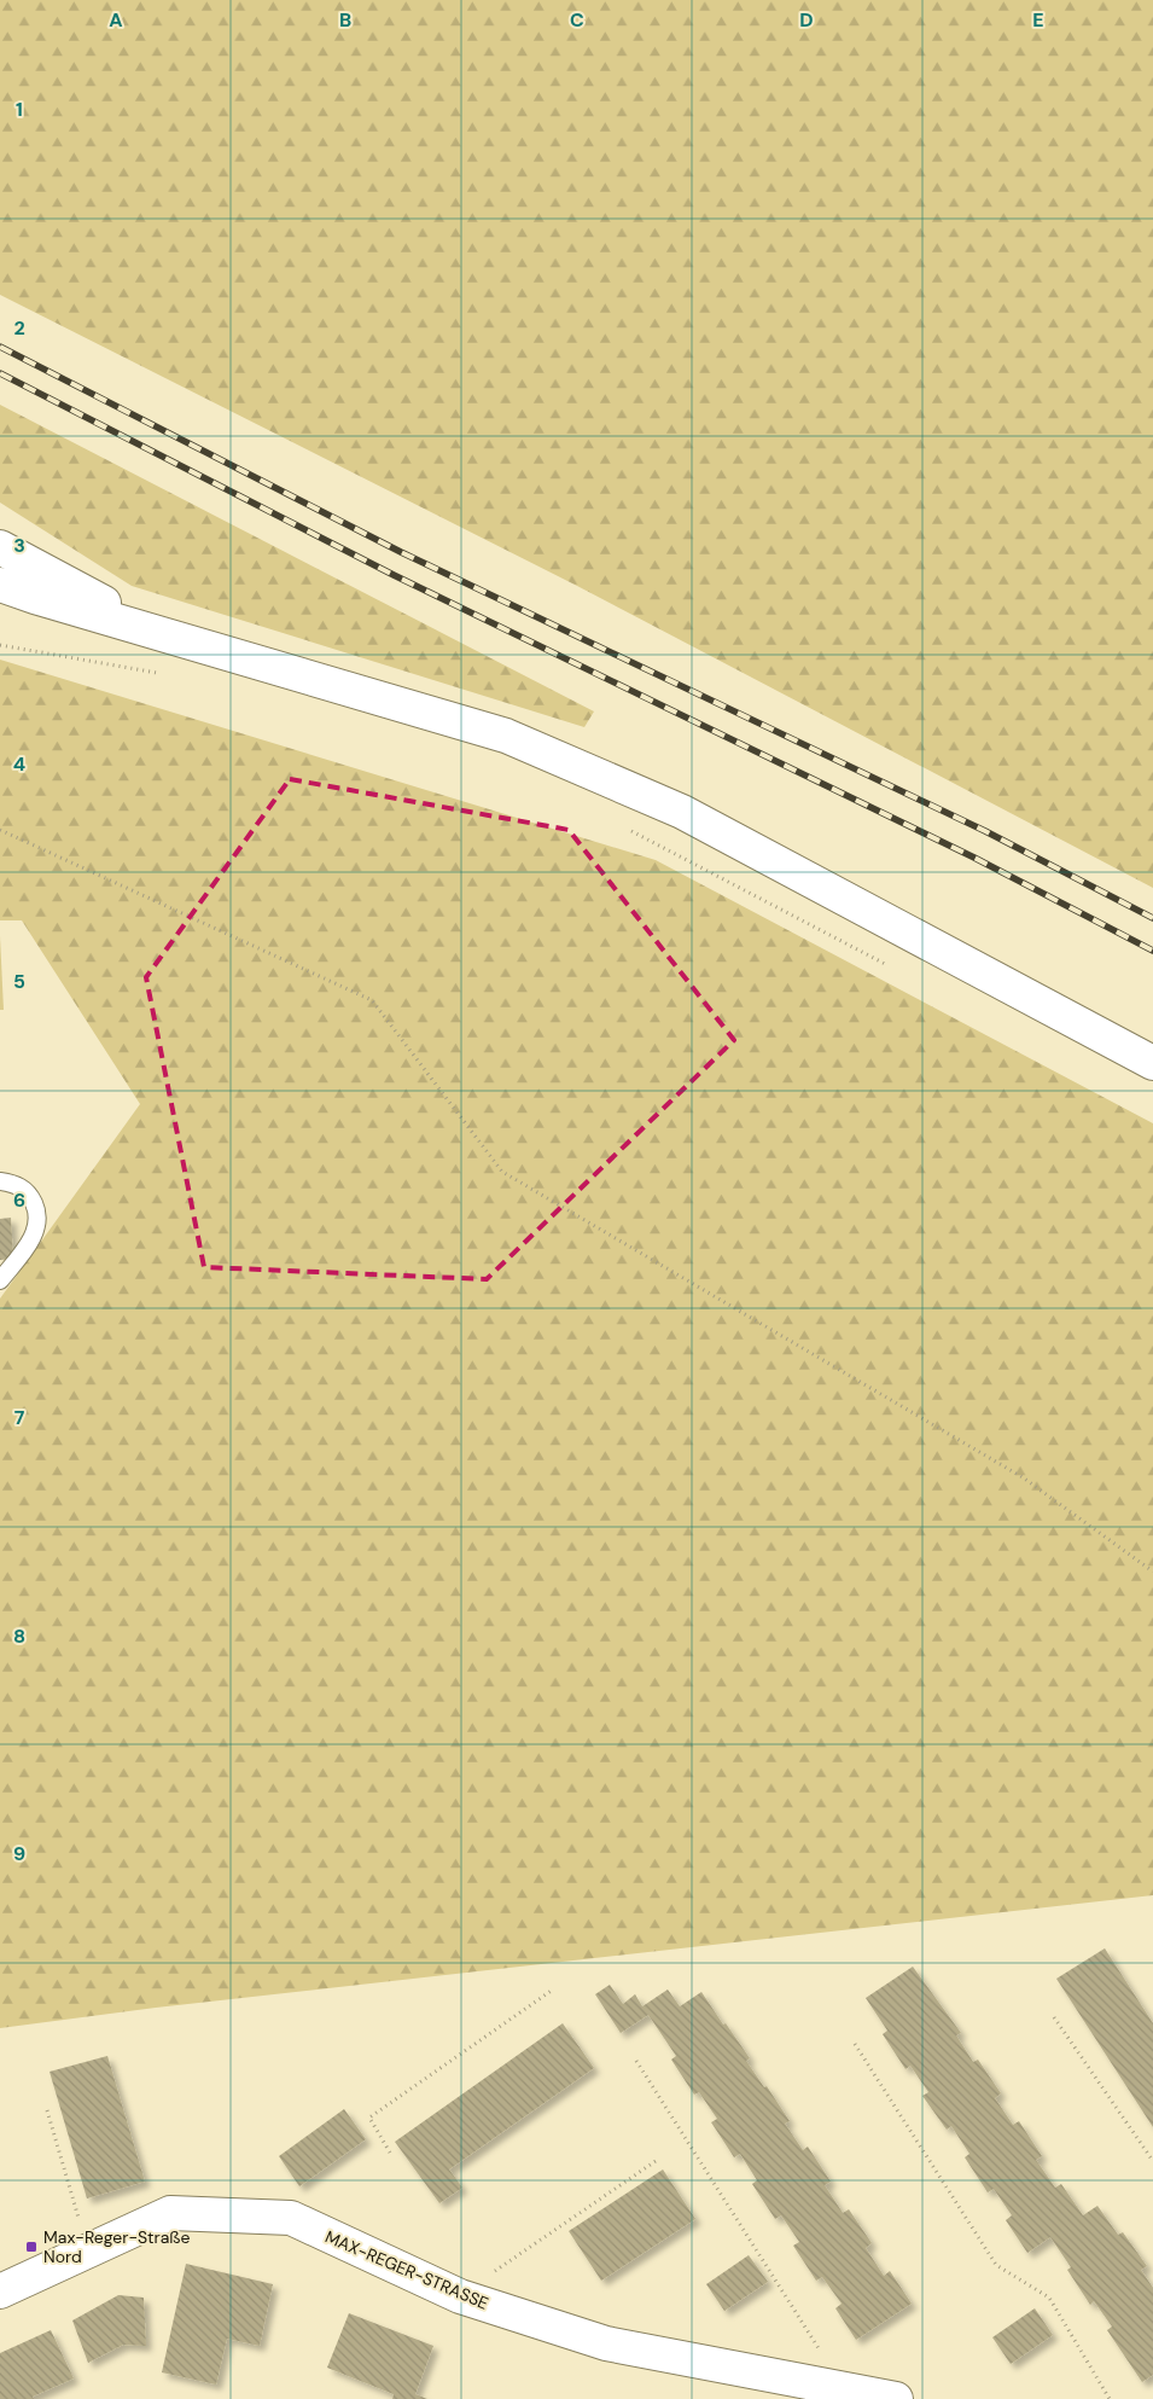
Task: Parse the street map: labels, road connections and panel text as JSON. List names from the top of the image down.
{
  "streets": {
    "main road": ["MAX-REGER-STRASSE"]
  },
  "places": {
    "transit": ["Max-Reger-Straße Nord"]
  },
  "grid": {
    "columns": [
      "A",
      "B",
      "C",
      "D",
      "E"
    ],
    "rows": [
      "1",
      "2",
      "3",
      "4",
      "5",
      "6",
      "7",
      "8",
      "9"
    ]
  }
}
